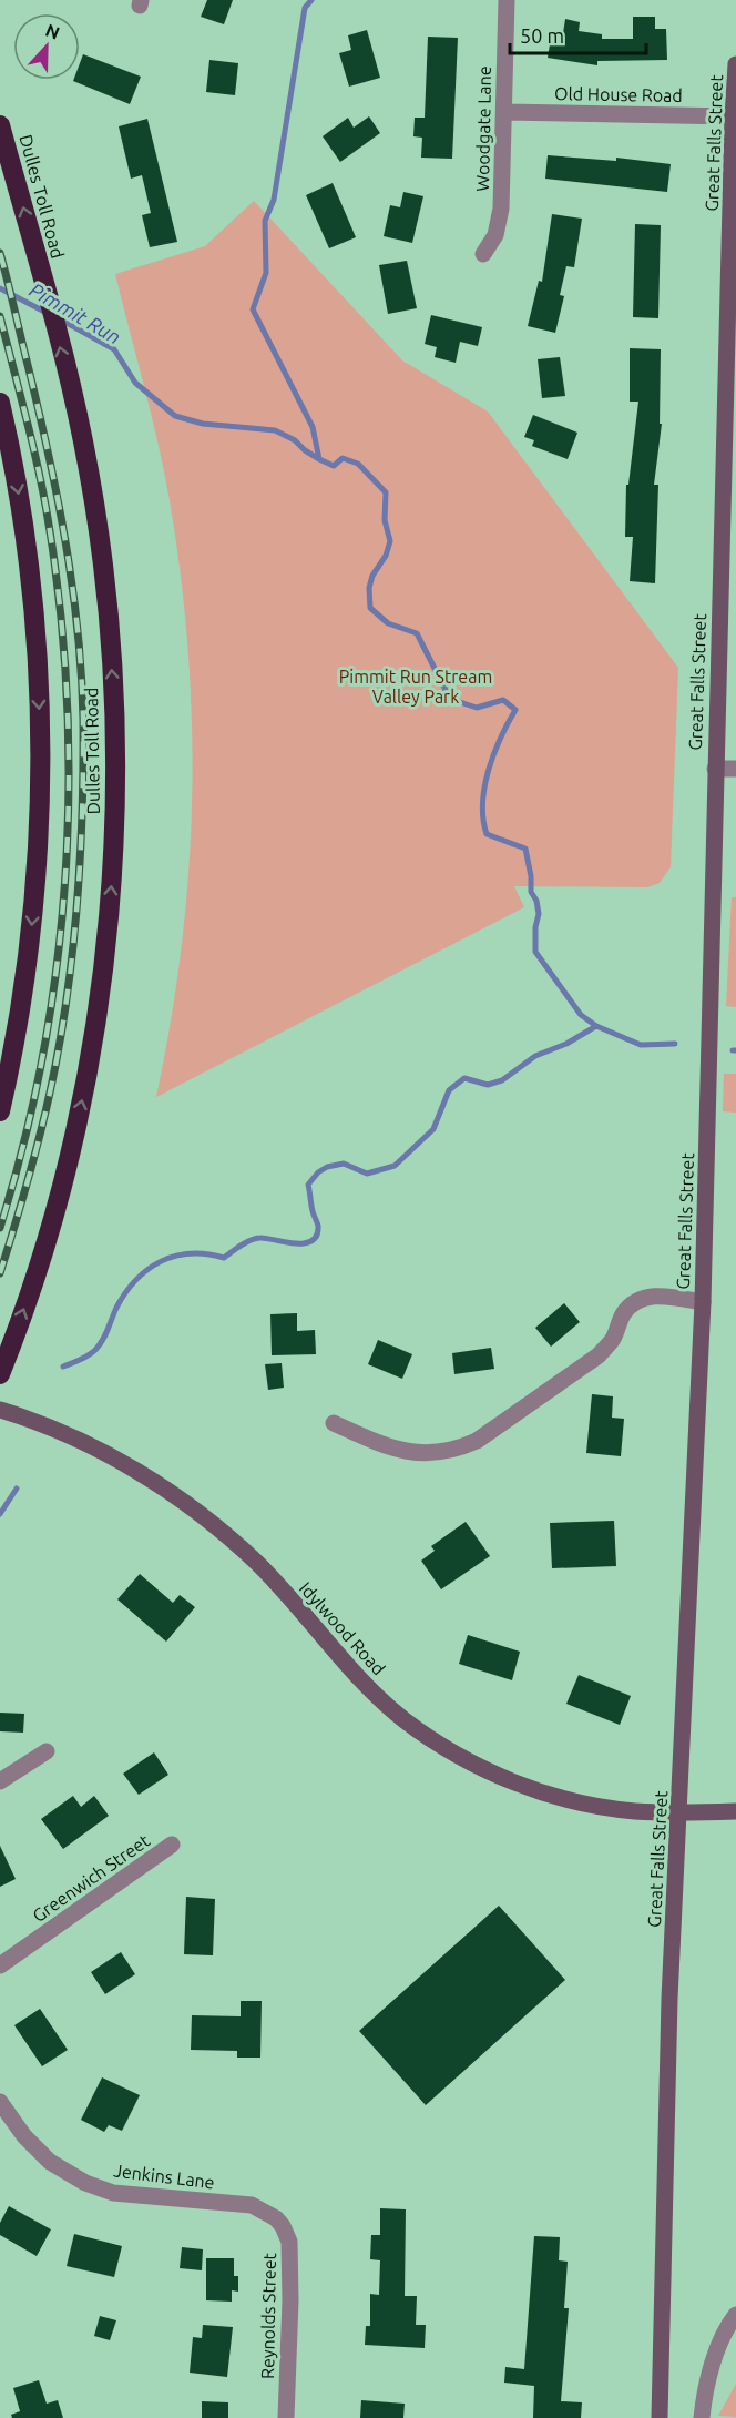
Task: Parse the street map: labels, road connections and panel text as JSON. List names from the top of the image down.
{
  "streets": {
    "highway": ["Dulles Toll Road"],
    "main road": ["Great Falls Street", "Idylwood Road"],
    "street": [
      "Old House Road",
      "Woodgate Lane",
      "Greenwich Street",
      "Jenkins Lane",
      "Reynolds Street"
    ]
  },
  "crossings": [
    ["Old House Road", "Woodgate Lane"],
    ["Old House Road", "Great Falls Street"],
    ["Great Falls Street", "Idylwood Road"],
    ["Jenkins Lane", "Reynolds Street"]
  ],
  "water": ["Pimmit Run"],
  "parks": ["Pimmit Run Stream Valley Park"],
  "scale_bar": "50 m",
  "north": "top"
}
